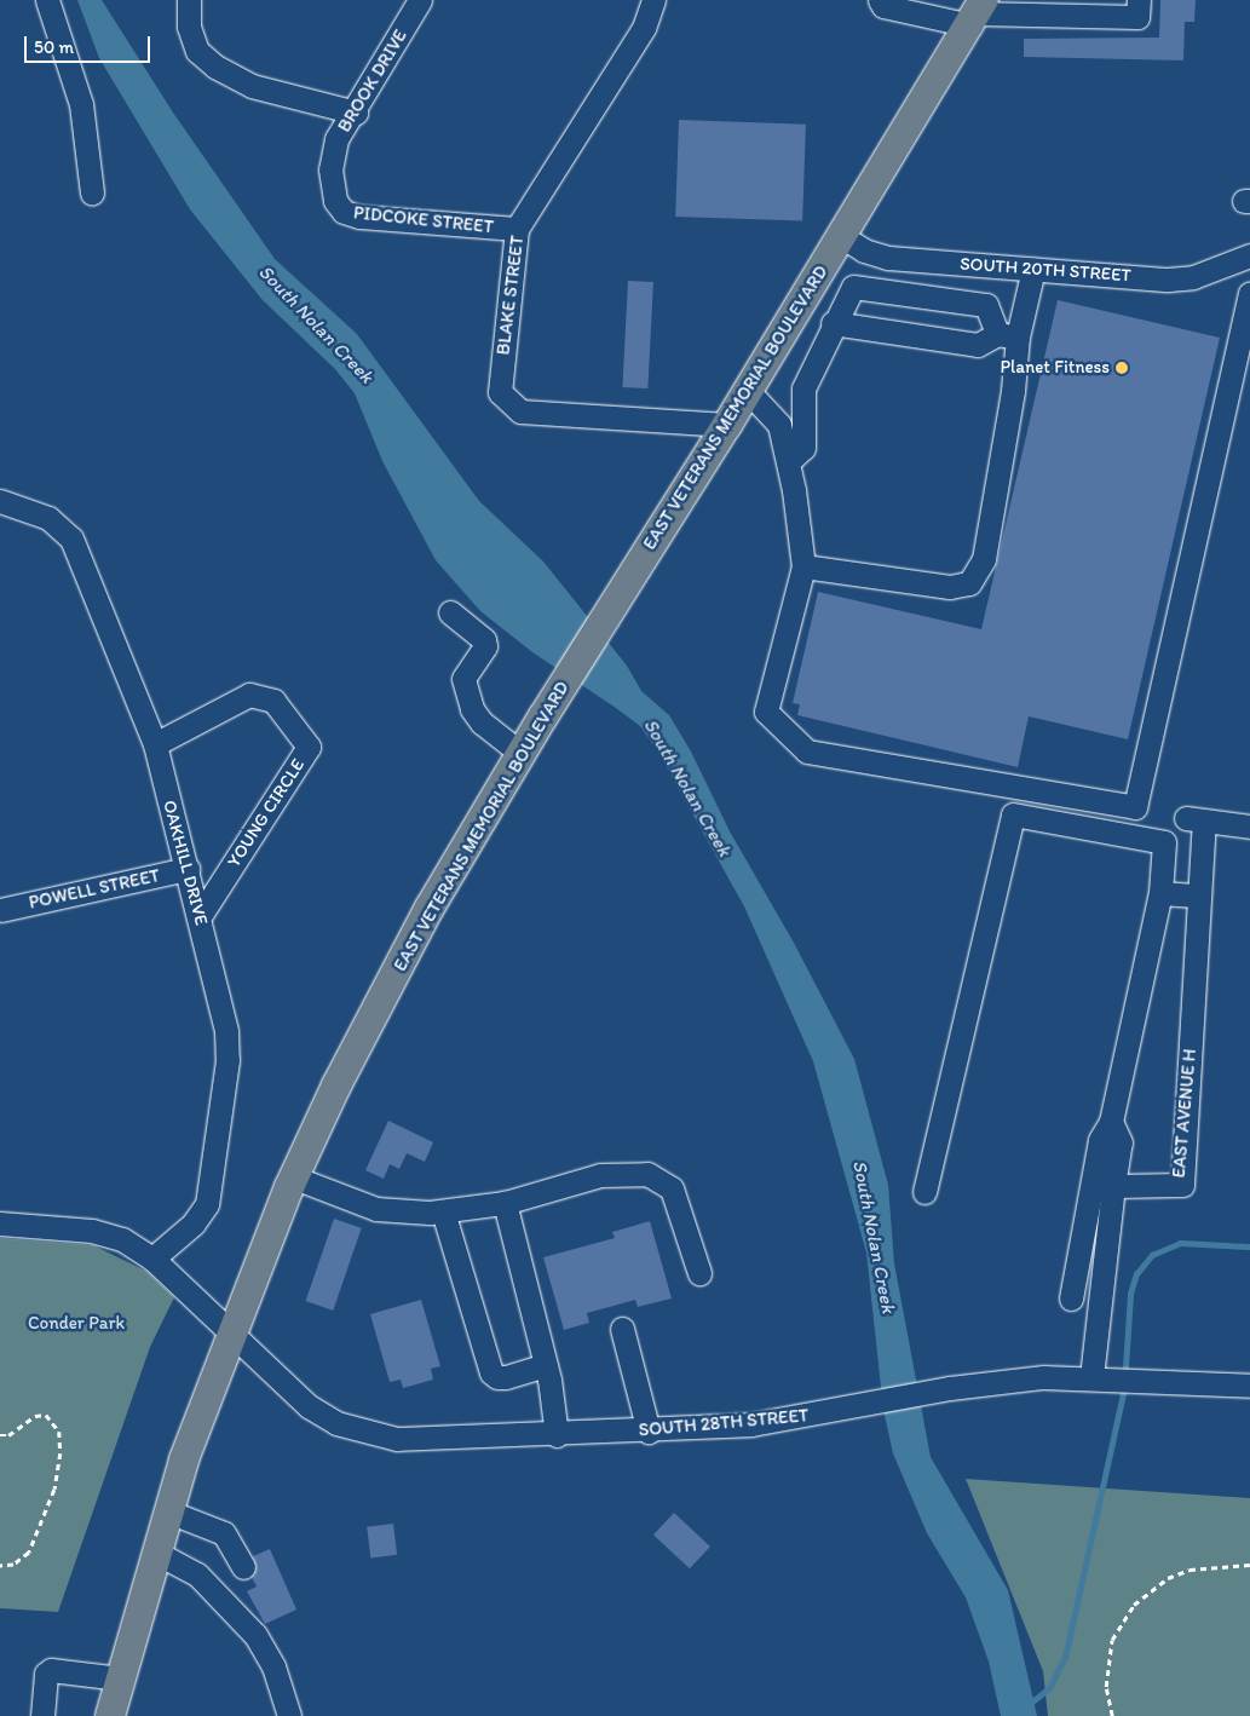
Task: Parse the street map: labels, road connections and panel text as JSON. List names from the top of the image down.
{
  "streets": {
    "main road": ["EAST VETERANS MEMORIAL BOULEVARD"],
    "street": [
      "BROOK DRIVE",
      "PIDCOKE STREET",
      "SOUTH 20TH STREET",
      "BLAKE STREET",
      "YOUNG CIRCLE",
      "OAKHILL DRIVE",
      "POWELL STREET",
      "EAST AVENUE H",
      "SOUTH 28TH STREET"
    ]
  },
  "crossings": [
    ["BROOK DRIVE", "PIDCOKE STREET"],
    ["PIDCOKE STREET", "BLAKE STREET"],
    ["SOUTH 20TH STREET", "EAST VETERANS MEMORIAL BOULEVARD"],
    ["BLAKE STREET", "EAST VETERANS MEMORIAL BOULEVARD"],
    ["EAST VETERANS MEMORIAL BOULEVARD", "SOUTH 28TH STREET"],
    ["YOUNG CIRCLE", "OAKHILL DRIVE"],
    ["OAKHILL DRIVE", "POWELL STREET"],
    ["OAKHILL DRIVE", "SOUTH 28TH STREET"]
  ],
  "water": ["South Nolan Creek"],
  "parks": ["Conder Park"],
  "places": ["Planet Fitness"],
  "scale_bar": "50 m"
}
